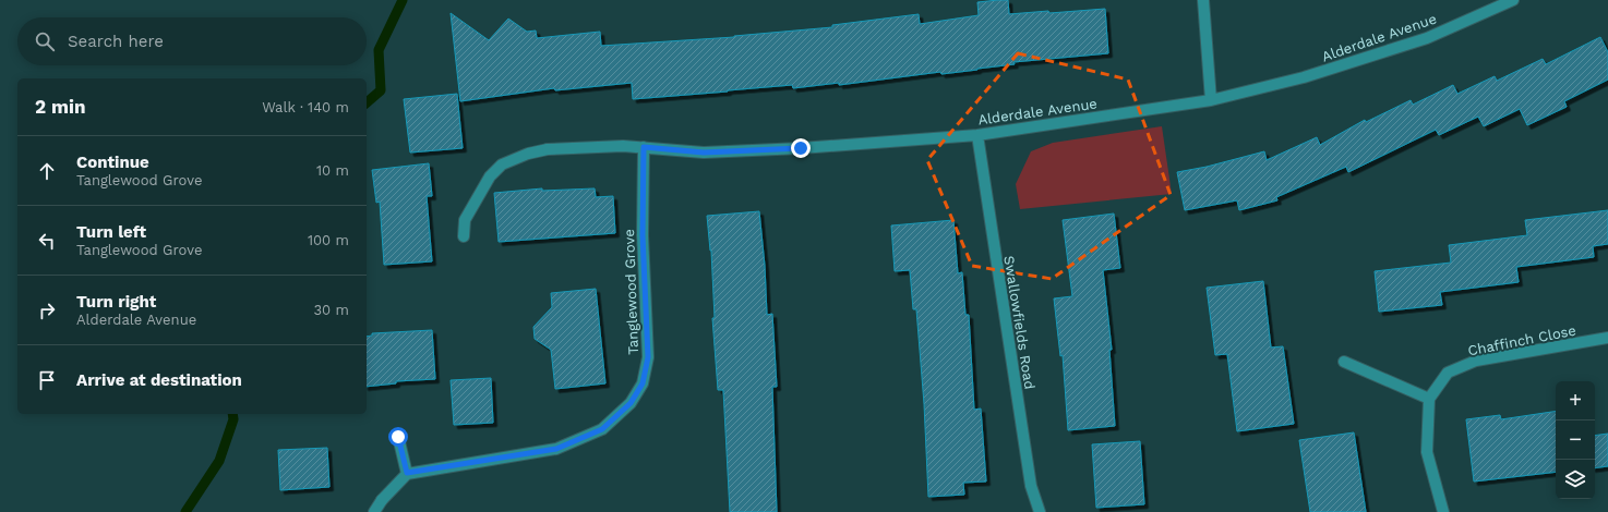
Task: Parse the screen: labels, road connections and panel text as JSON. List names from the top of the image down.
{
  "streets": {
    "street": [
      "Alderdale Avenue",
      "Tanglewood Grove",
      "Swallowfields Road",
      "Chaffinch Close"
    ]
  },
  "crossings": [
    ["Alderdale Avenue", "Tanglewood Grove"],
    ["Alderdale Avenue", "Swallowfields Road"]
  ],
  "page": {
    "search": "Search here",
    "heading": ["2 min", "Walk · 140 m"],
    "list": [
      ["Continue", "Tanglewood Grove", "10 m"],
      ["Turn left", "Tanglewood Grove", "100 m"],
      ["Turn right", "Alderdale Avenue", "30 m"],
      "Arrive at destination"
    ],
    "map_buttons": ["+", "−"]
  }
}
